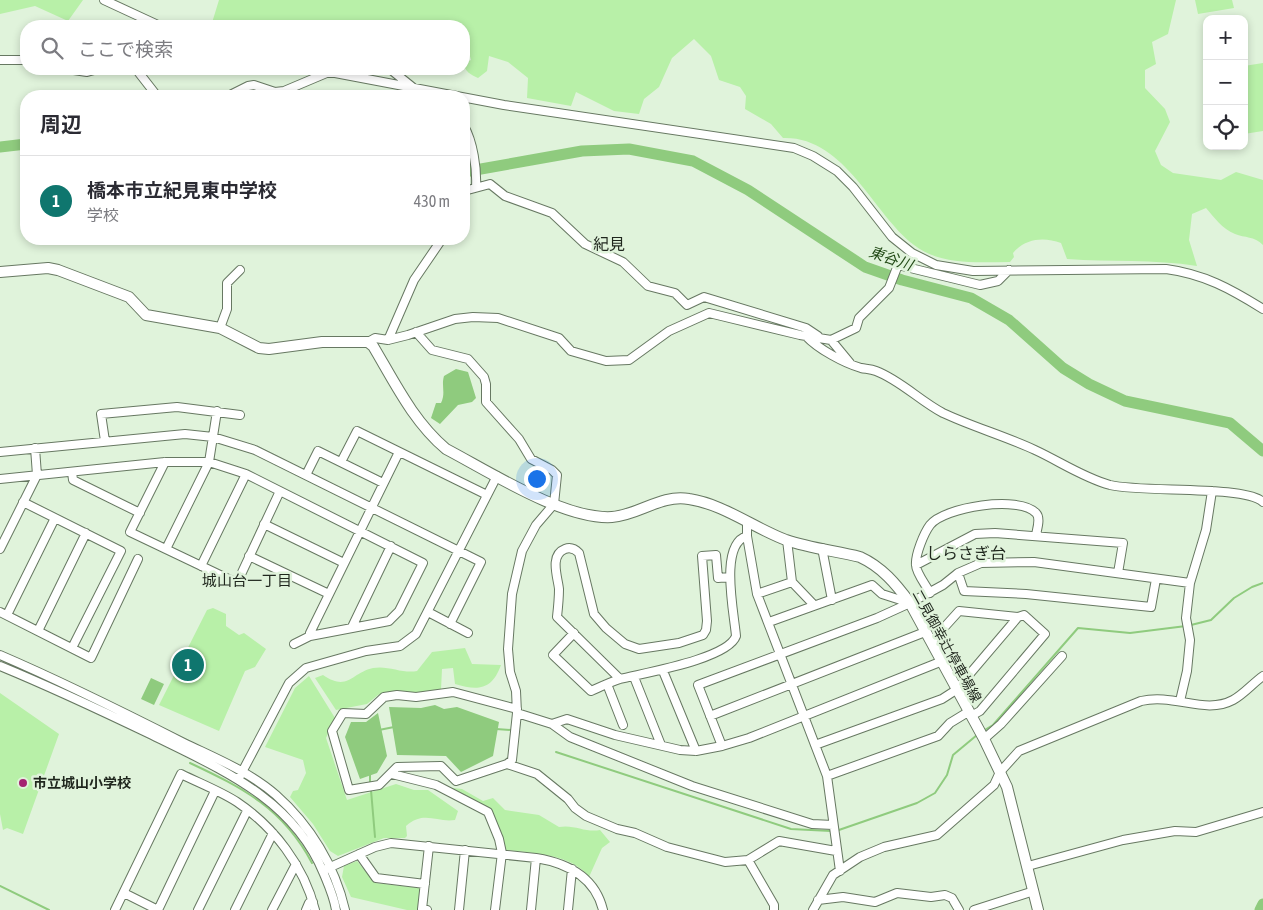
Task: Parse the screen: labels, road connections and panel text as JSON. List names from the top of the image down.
{
  "streets": {
    "main road": ["二見御幸辻停車場線"]
  },
  "districts": ["紀見", "しらさぎ台", "城山台一丁目"],
  "water": ["東谷川"],
  "places": ["市立城山小学校"],
  "page": {
    "map_buttons": ["+", "−"],
    "search": "ここで検索",
    "heading": "周辺",
    "list": [
      {
        "mark": "1",
        "name": "橋本市立紀見東中学校",
        "note": "学校",
        "value": "430 m"
      }
    ],
    "pins": "1"
  }
}
